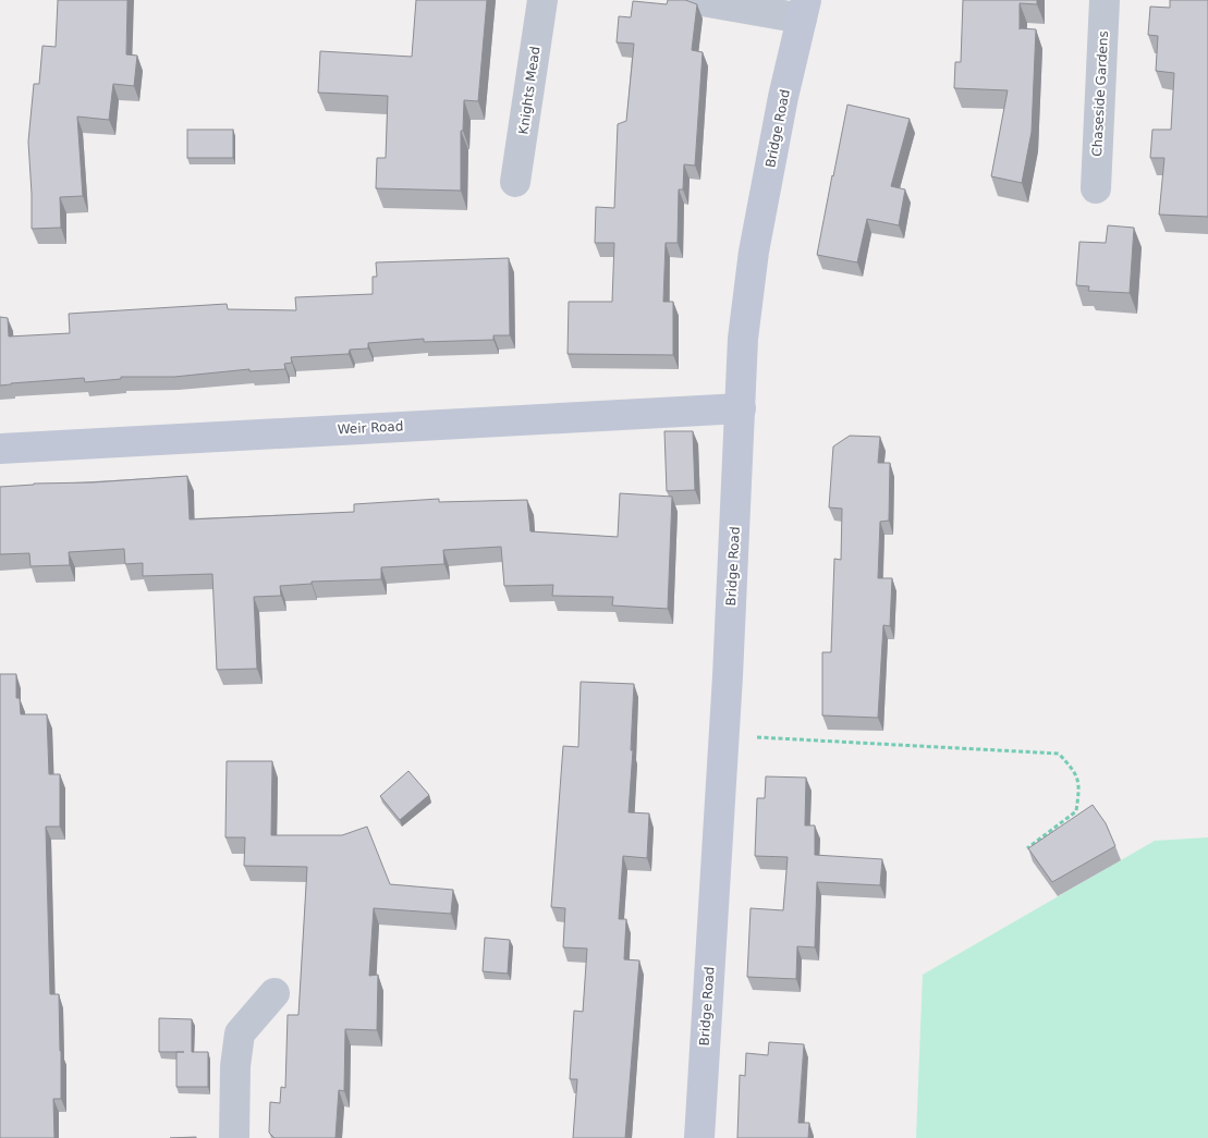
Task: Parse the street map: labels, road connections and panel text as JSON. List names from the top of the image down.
{
  "streets": {
    "main road": ["Bridge Road", "Weir Road"],
    "street": ["Knights Mead", "Chaseside Gardens"]
  },
  "crossings": [
    ["Bridge Road", "Weir Road"]
  ]
}
